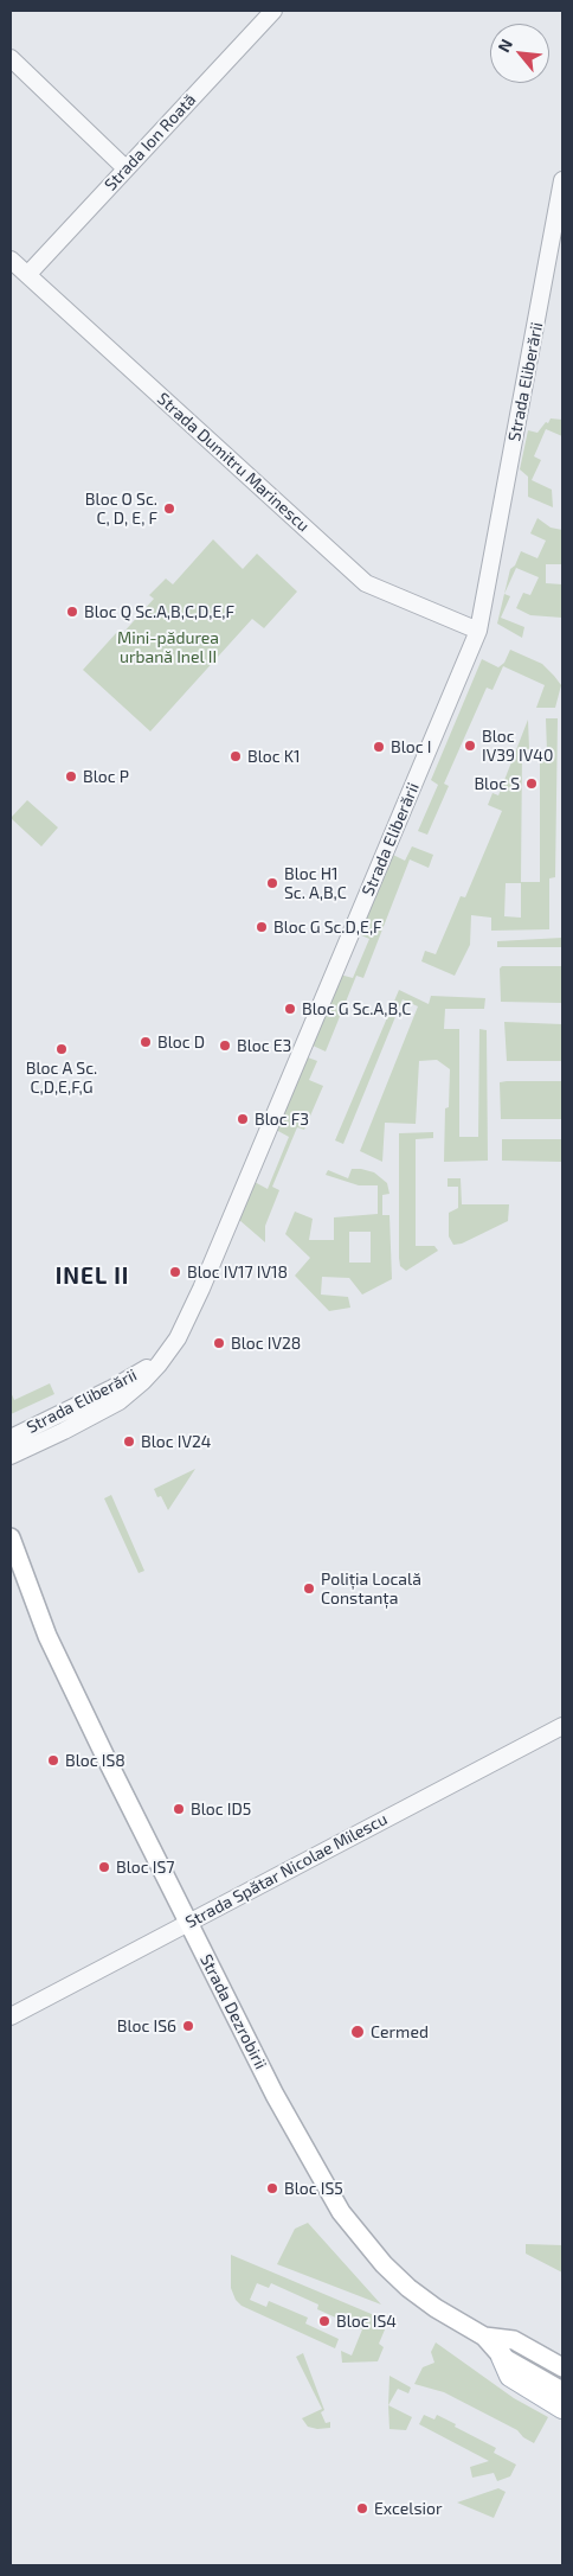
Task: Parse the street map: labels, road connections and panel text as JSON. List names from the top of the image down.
{
  "streets": {
    "main road": ["Strada Dezrobirii"],
    "street": [
      "Strada Ion Roată",
      "Strada Eliberării",
      "Strada Dumitru Marinescu",
      "Strada Spătar Nicolae Milescu"
    ]
  },
  "crossings": [
    ["Strada Ion Roată", "Strada Dumitru Marinescu"],
    ["Strada Eliberării", "Strada Dumitru Marinescu"],
    ["Strada Spătar Nicolae Milescu", "Strada Dezrobirii"]
  ],
  "districts": ["INEL II"],
  "parks": ["Mini-pădurea urbană Inel II"],
  "places": [
    "Bloc O Sc. C, D, E, F",
    "Bloc Q Sc.A,B,C,D,E,F",
    "Bloc IV39 IV40",
    "Bloc I",
    "Bloc K1",
    "Bloc P",
    "Bloc S",
    "Bloc H1 Sc. A,B,C",
    "Bloc G Sc.D,E,F",
    "Bloc G Sc.A,B,C",
    "Bloc D",
    "Bloc E3",
    "Bloc A Sc. C,D,E,F,G",
    "Bloc F3",
    "Bloc IV17 IV18",
    "Bloc IV28",
    "Bloc IV24",
    "Poliția Locală Constanța",
    "Bloc IS8",
    "Bloc ID5",
    "Bloc IS7",
    "Bloc IS6",
    "Cermed",
    "Bloc IS5",
    "Bloc IS4",
    "Excelsior"
  ],
  "north": "top left"
}
